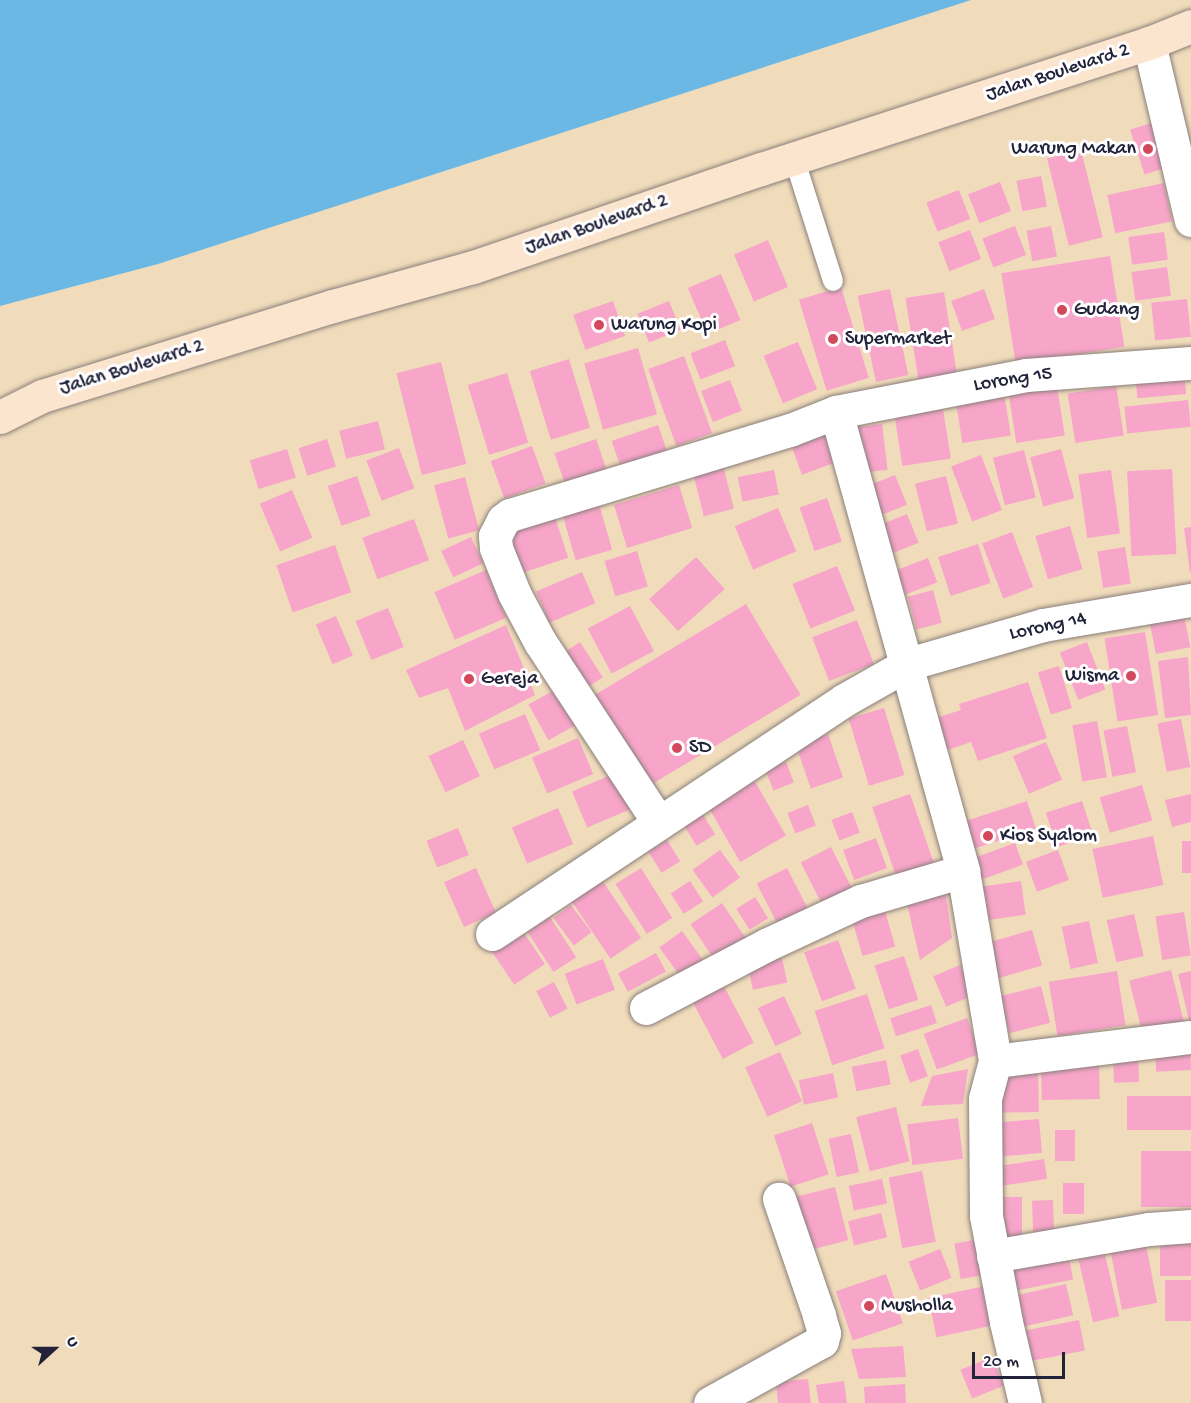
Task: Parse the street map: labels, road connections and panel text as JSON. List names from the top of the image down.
{
  "streets": {
    "main road": ["Jalan Boulevard 2"],
    "street": ["Lorong 15", "Lorong 14"]
  },
  "crossings": [
    ["Lorong 15", "Lorong 14"]
  ],
  "places": [
    "Warung Makan",
    "Gudang",
    "Warung Kopi",
    "Supermarket",
    "Wisma",
    "Gereja",
    "SD",
    "Kios Syalom",
    "Musholla"
  ],
  "scale_bar": "20 m",
  "north": "right"
}
